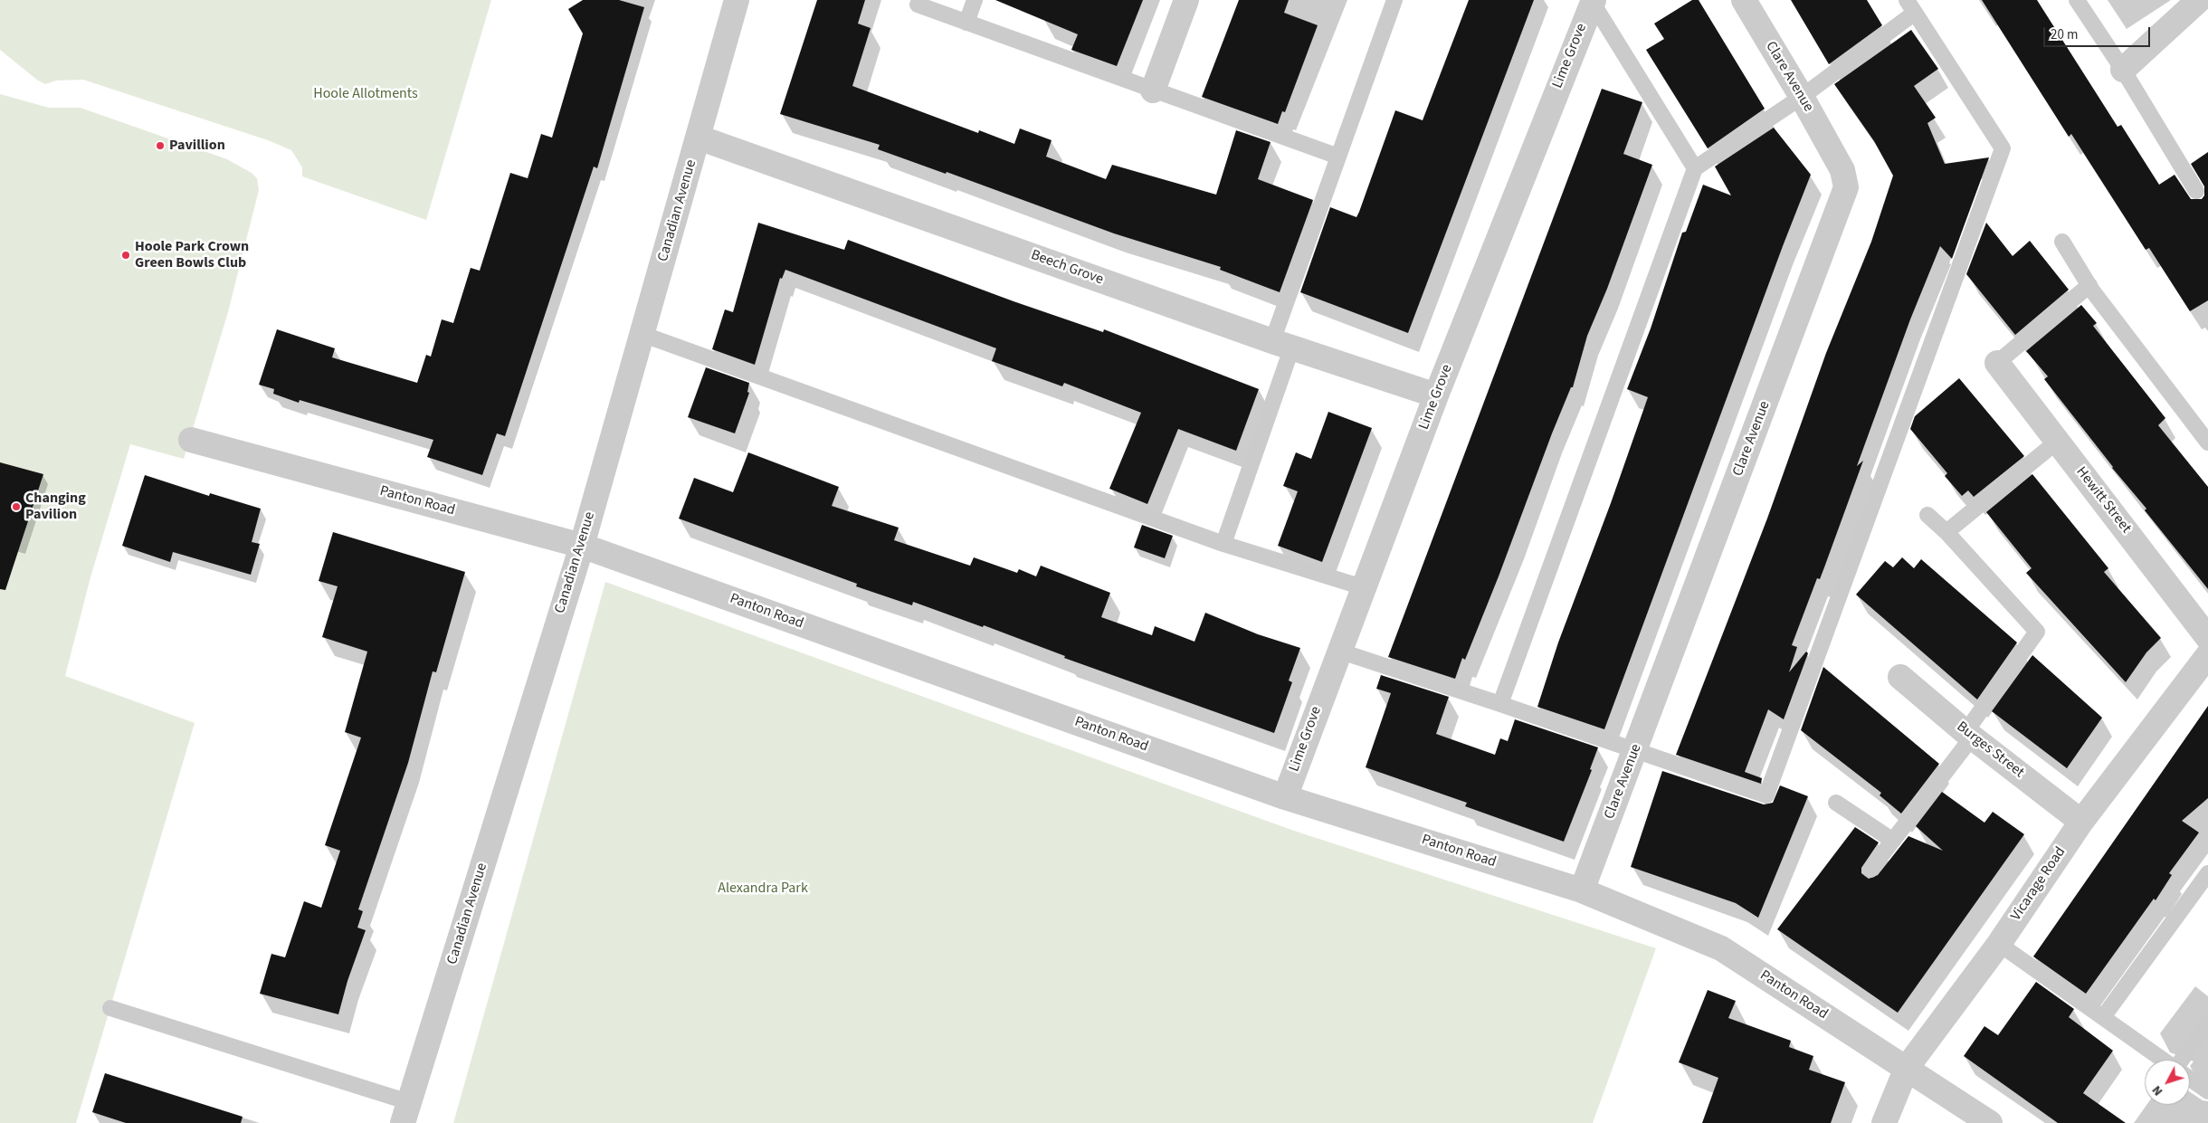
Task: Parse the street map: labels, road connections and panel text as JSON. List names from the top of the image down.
{
  "streets": {
    "street": [
      "Lime Grove",
      "Clare Avenue",
      "Canadian Avenue",
      "Beech Grove",
      "Hewitt Street",
      "Panton Road",
      "Burges Street",
      "Vicarage Road"
    ]
  },
  "crossings": [
    ["Lime Grove", "Beech Grove"],
    ["Lime Grove", "Panton Road"],
    ["Clare Avenue", "Panton Road"],
    ["Canadian Avenue", "Beech Grove"],
    ["Canadian Avenue", "Panton Road"],
    ["Panton Road", "Vicarage Road"],
    ["Burges Street", "Vicarage Road"]
  ],
  "parks": ["Hoole Allotments", "Alexandra Park"],
  "places": ["Pavillion", "Hoole Park Crown Green Bowls Club", "Changing Pavilion"],
  "scale_bar": "20 m",
  "north": "bottom left"
}
